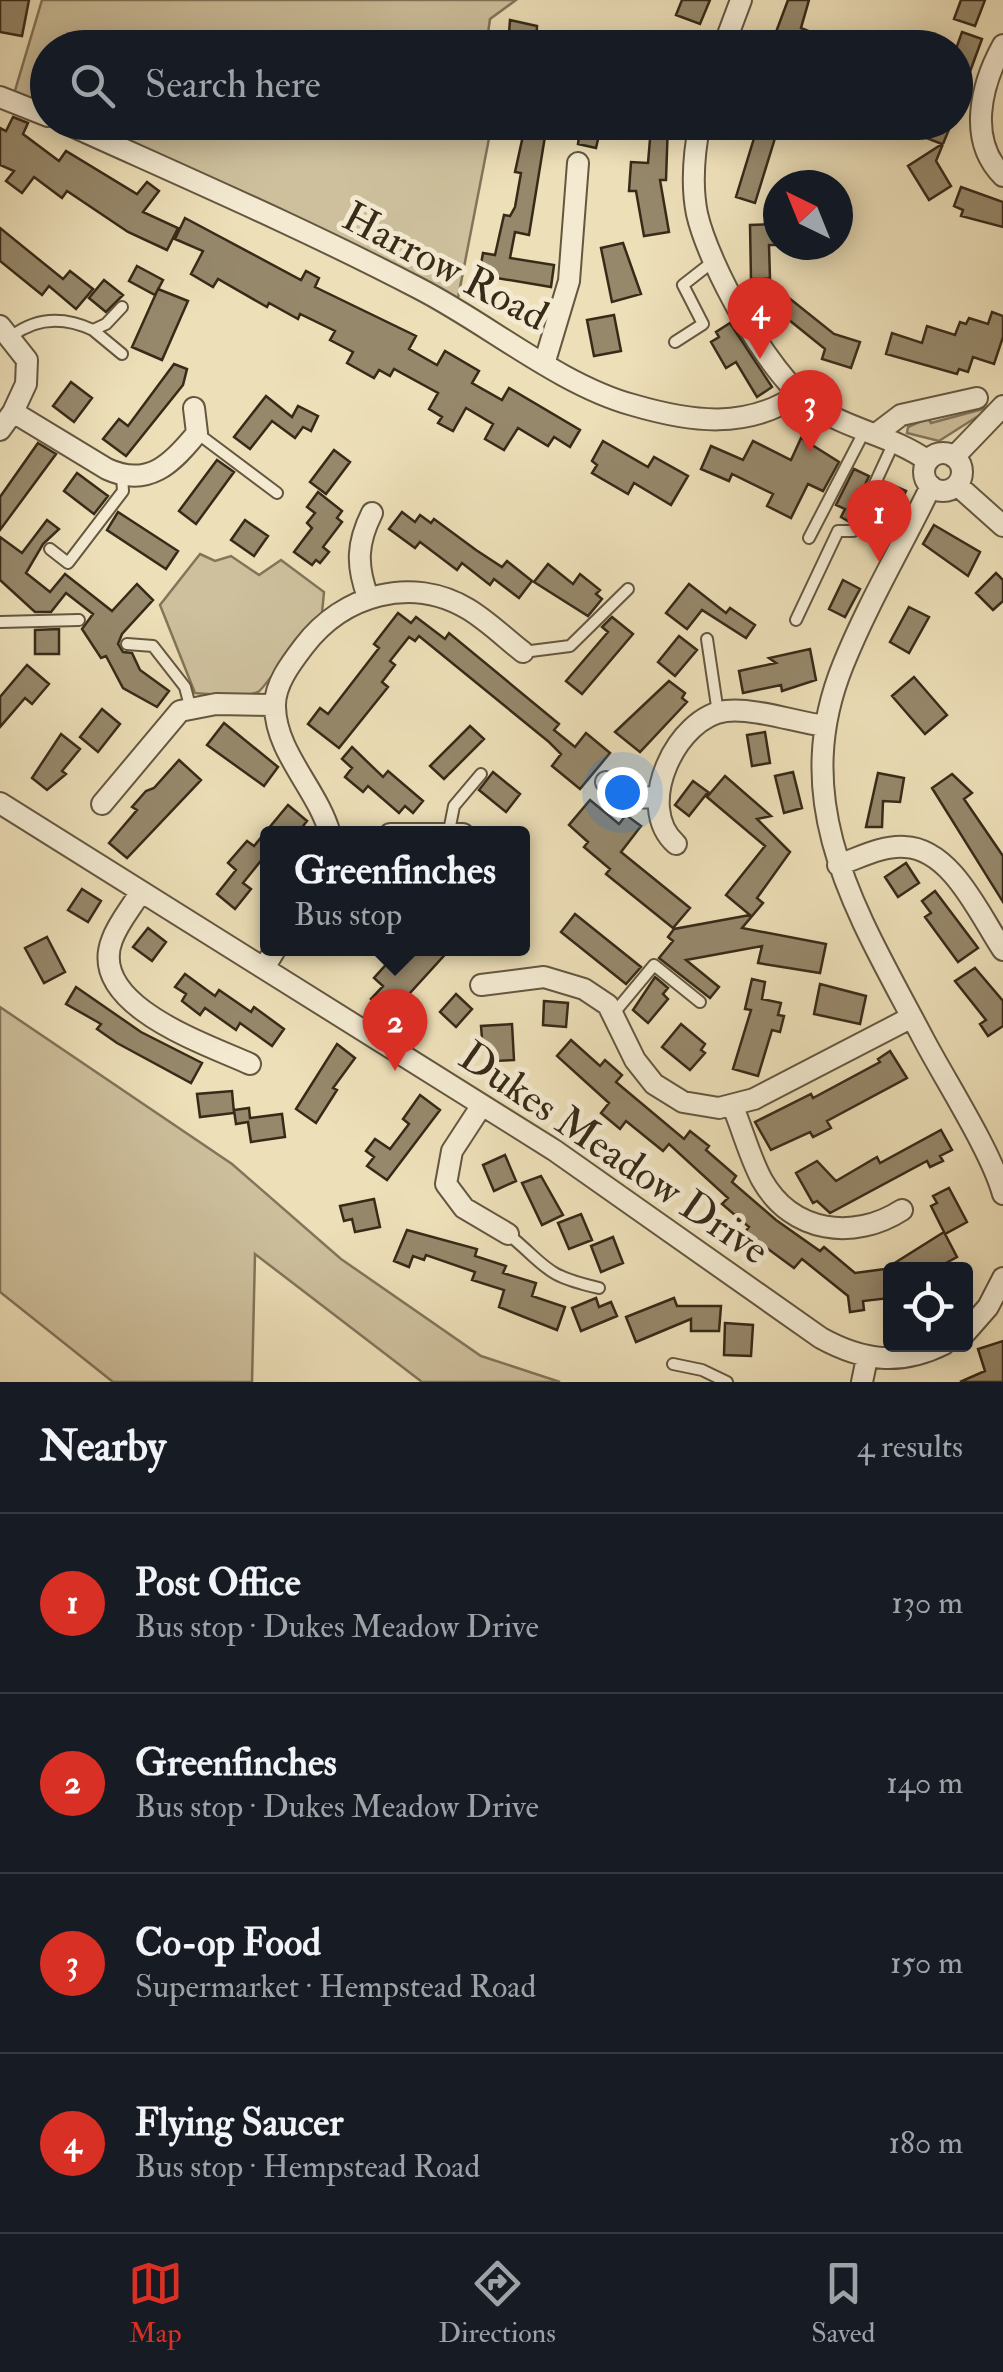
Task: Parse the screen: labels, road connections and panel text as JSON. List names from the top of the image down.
{
  "streets": {
    "street": ["Harrow Road", "Dukes Meadow Drive"]
  },
  "north": "top left",
  "page": {
    "search": "Search here",
    "pins": [
      "4",
      "3",
      "1",
      "2"
    ],
    "popup": ["Greenfinches", "Bus stop"],
    "heading": ["Nearby", "4 results"],
    "list": [
      {
        "mark": "1",
        "name": "Post Office",
        "note": "Bus stop · Dukes Meadow Drive",
        "value": "130 m"
      },
      {
        "mark": "2",
        "name": "Greenfinches",
        "note": "Bus stop · Dukes Meadow Drive",
        "value": "140 m"
      },
      {
        "mark": "3",
        "name": "Co-op Food",
        "note": "Supermarket · Hempstead Road",
        "value": "150 m"
      },
      {
        "mark": "4",
        "name": "Flying Saucer",
        "note": "Bus stop · Hempstead Road",
        "value": "180 m"
      }
    ],
    "nav": ["Map", "Directions", "Saved"]
  }
}
